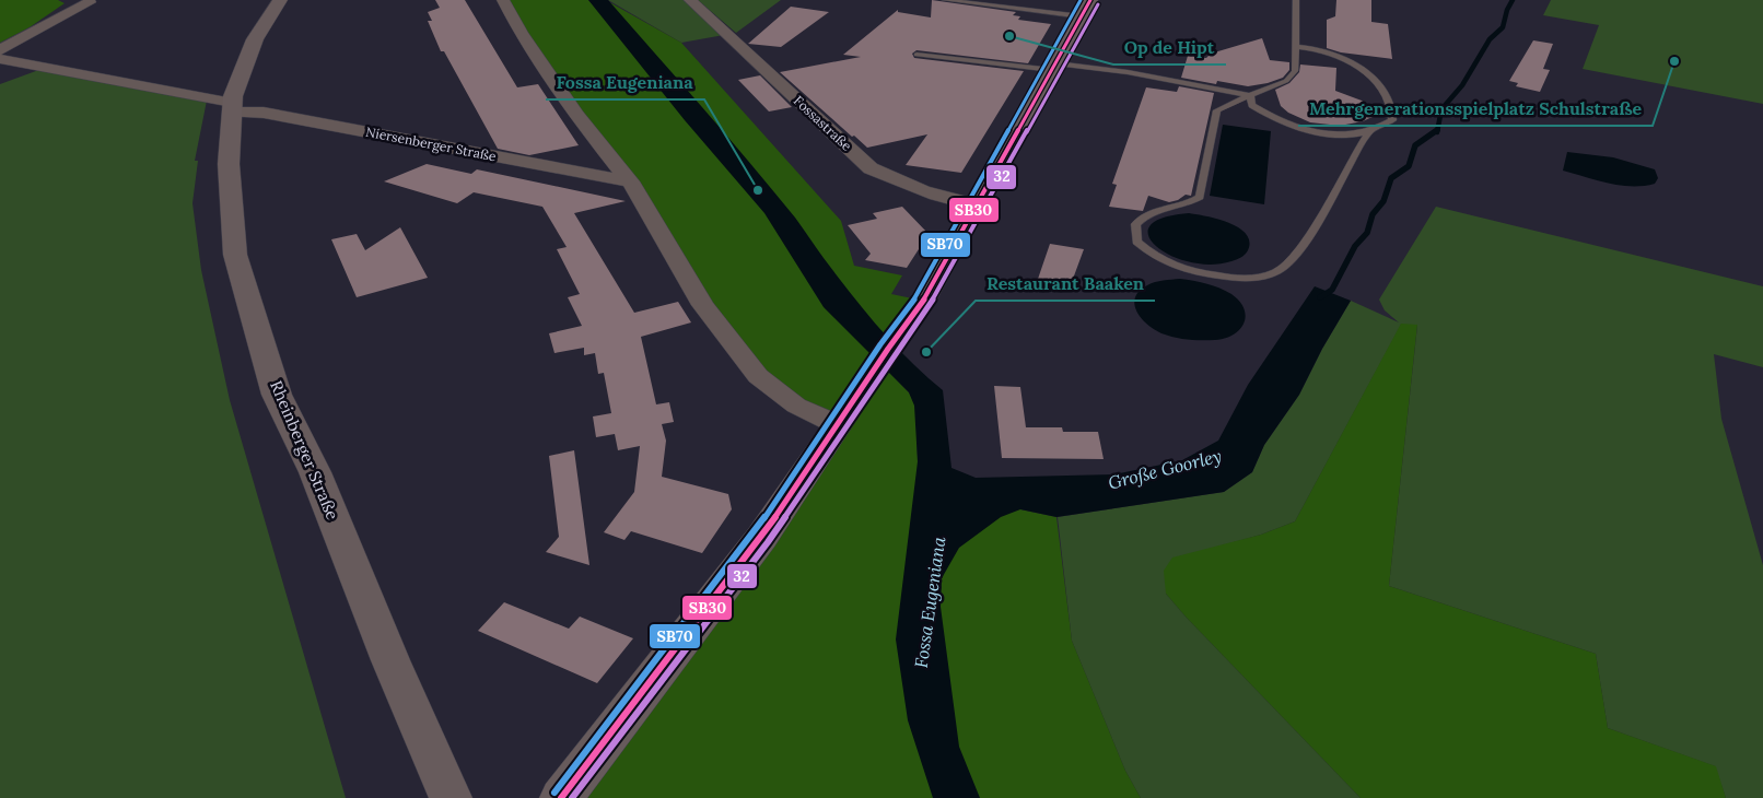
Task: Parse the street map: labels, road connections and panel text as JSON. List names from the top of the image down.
{
  "streets": {
    "main road": ["Rheinberger Straße"],
    "street": ["Fossastraße", "Niersenberger Straße"]
  },
  "crossings": [
    ["Niersenberger Straße", "Rheinberger Straße"]
  ],
  "water": ["Große Goorley", "Fossa Eugeniana"],
  "places": [
    "Op de Hipt",
    "Mehrgenerationsspielplatz Schulstraße",
    "Fossa Eugeniana",
    "Restaurant Baaken"
  ],
  "lines": ["transit line SB30", "transit line SB70", "transit line 32"]
}
